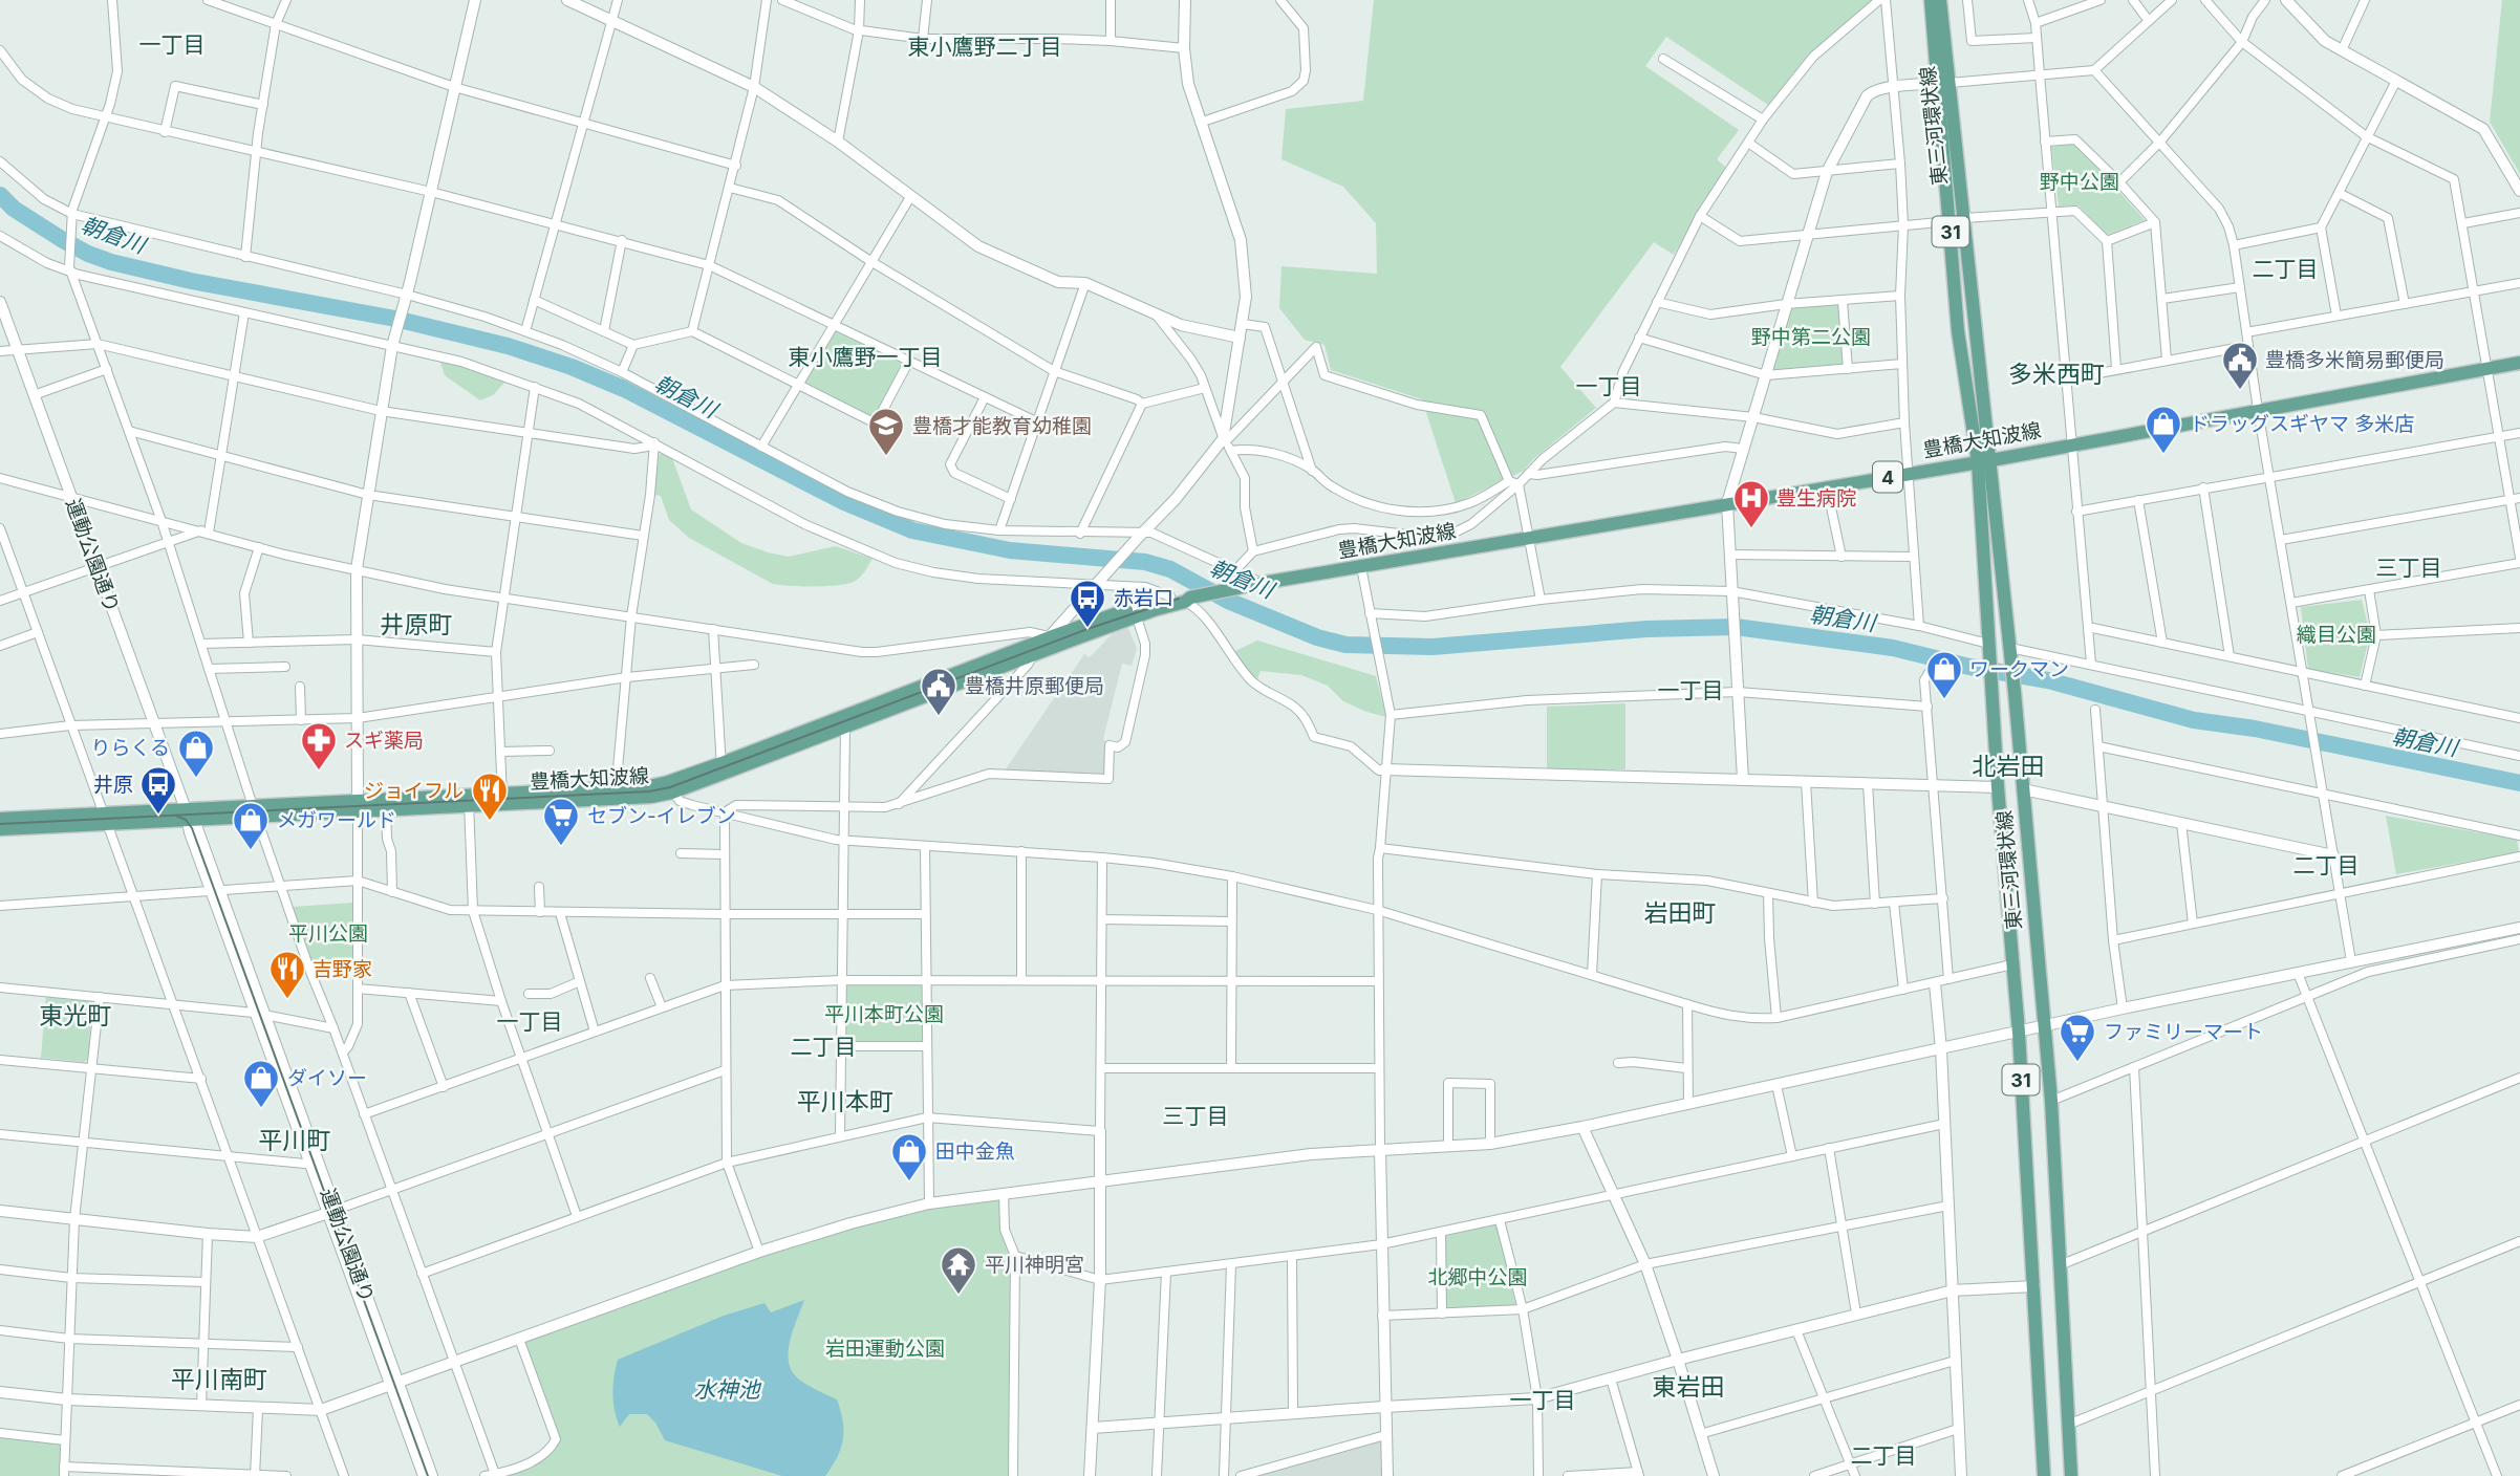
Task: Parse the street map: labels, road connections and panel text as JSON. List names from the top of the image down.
{
  "streets": {
    "main road": [
      "東三河環状線",
      "31",
      "豊橋大知波線",
      "4"
    ],
    "street": ["運動公園通り"]
  },
  "crossings": [
    ["東三河環状線", "豊橋大知波線"],
    ["豊橋大知波線", "運動公園通り"]
  ],
  "districts": [
    "一丁目",
    "東小鷹野二丁目",
    "二丁目",
    "東小鷹野一丁目",
    "多米西町",
    "一丁目",
    "三丁目",
    "井原町",
    "一丁目",
    "北岩田",
    "二丁目",
    "岩田町",
    "東光町",
    "一丁目",
    "二丁目",
    "平川本町",
    "三丁目",
    "平川町",
    "平川南町",
    "東岩田",
    "一丁目",
    "二丁目"
  ],
  "water": ["朝倉川", "水神池"],
  "parks": [
    "野中公園",
    "野中第二公園",
    "織目公園",
    "平川公園",
    "平川本町公園",
    "北郷中公園",
    "岩田運動公園"
  ],
  "places": {
    "public building": ["豊橋多米簡易郵便局", "豊橋井原郵便局"],
    "shop": [
      "ドラッグスギヤマ 多米店",
      "ワークマン",
      "りらくる",
      "メガワールド",
      "ダイソー",
      "田中金魚"
    ],
    "school or university": ["豊橋才能教育幼稚園"],
    "hospital": ["豊生病院"],
    "bus stop": ["赤岩口", "井原"],
    "pharmacy": ["スギ薬局"],
    "restaurant": ["ジョイフル", "吉野家"],
    "supermarket": ["セブン-イレブン", "ファミリーマート"],
    "temple": ["平川神明宮"]
  }
}
